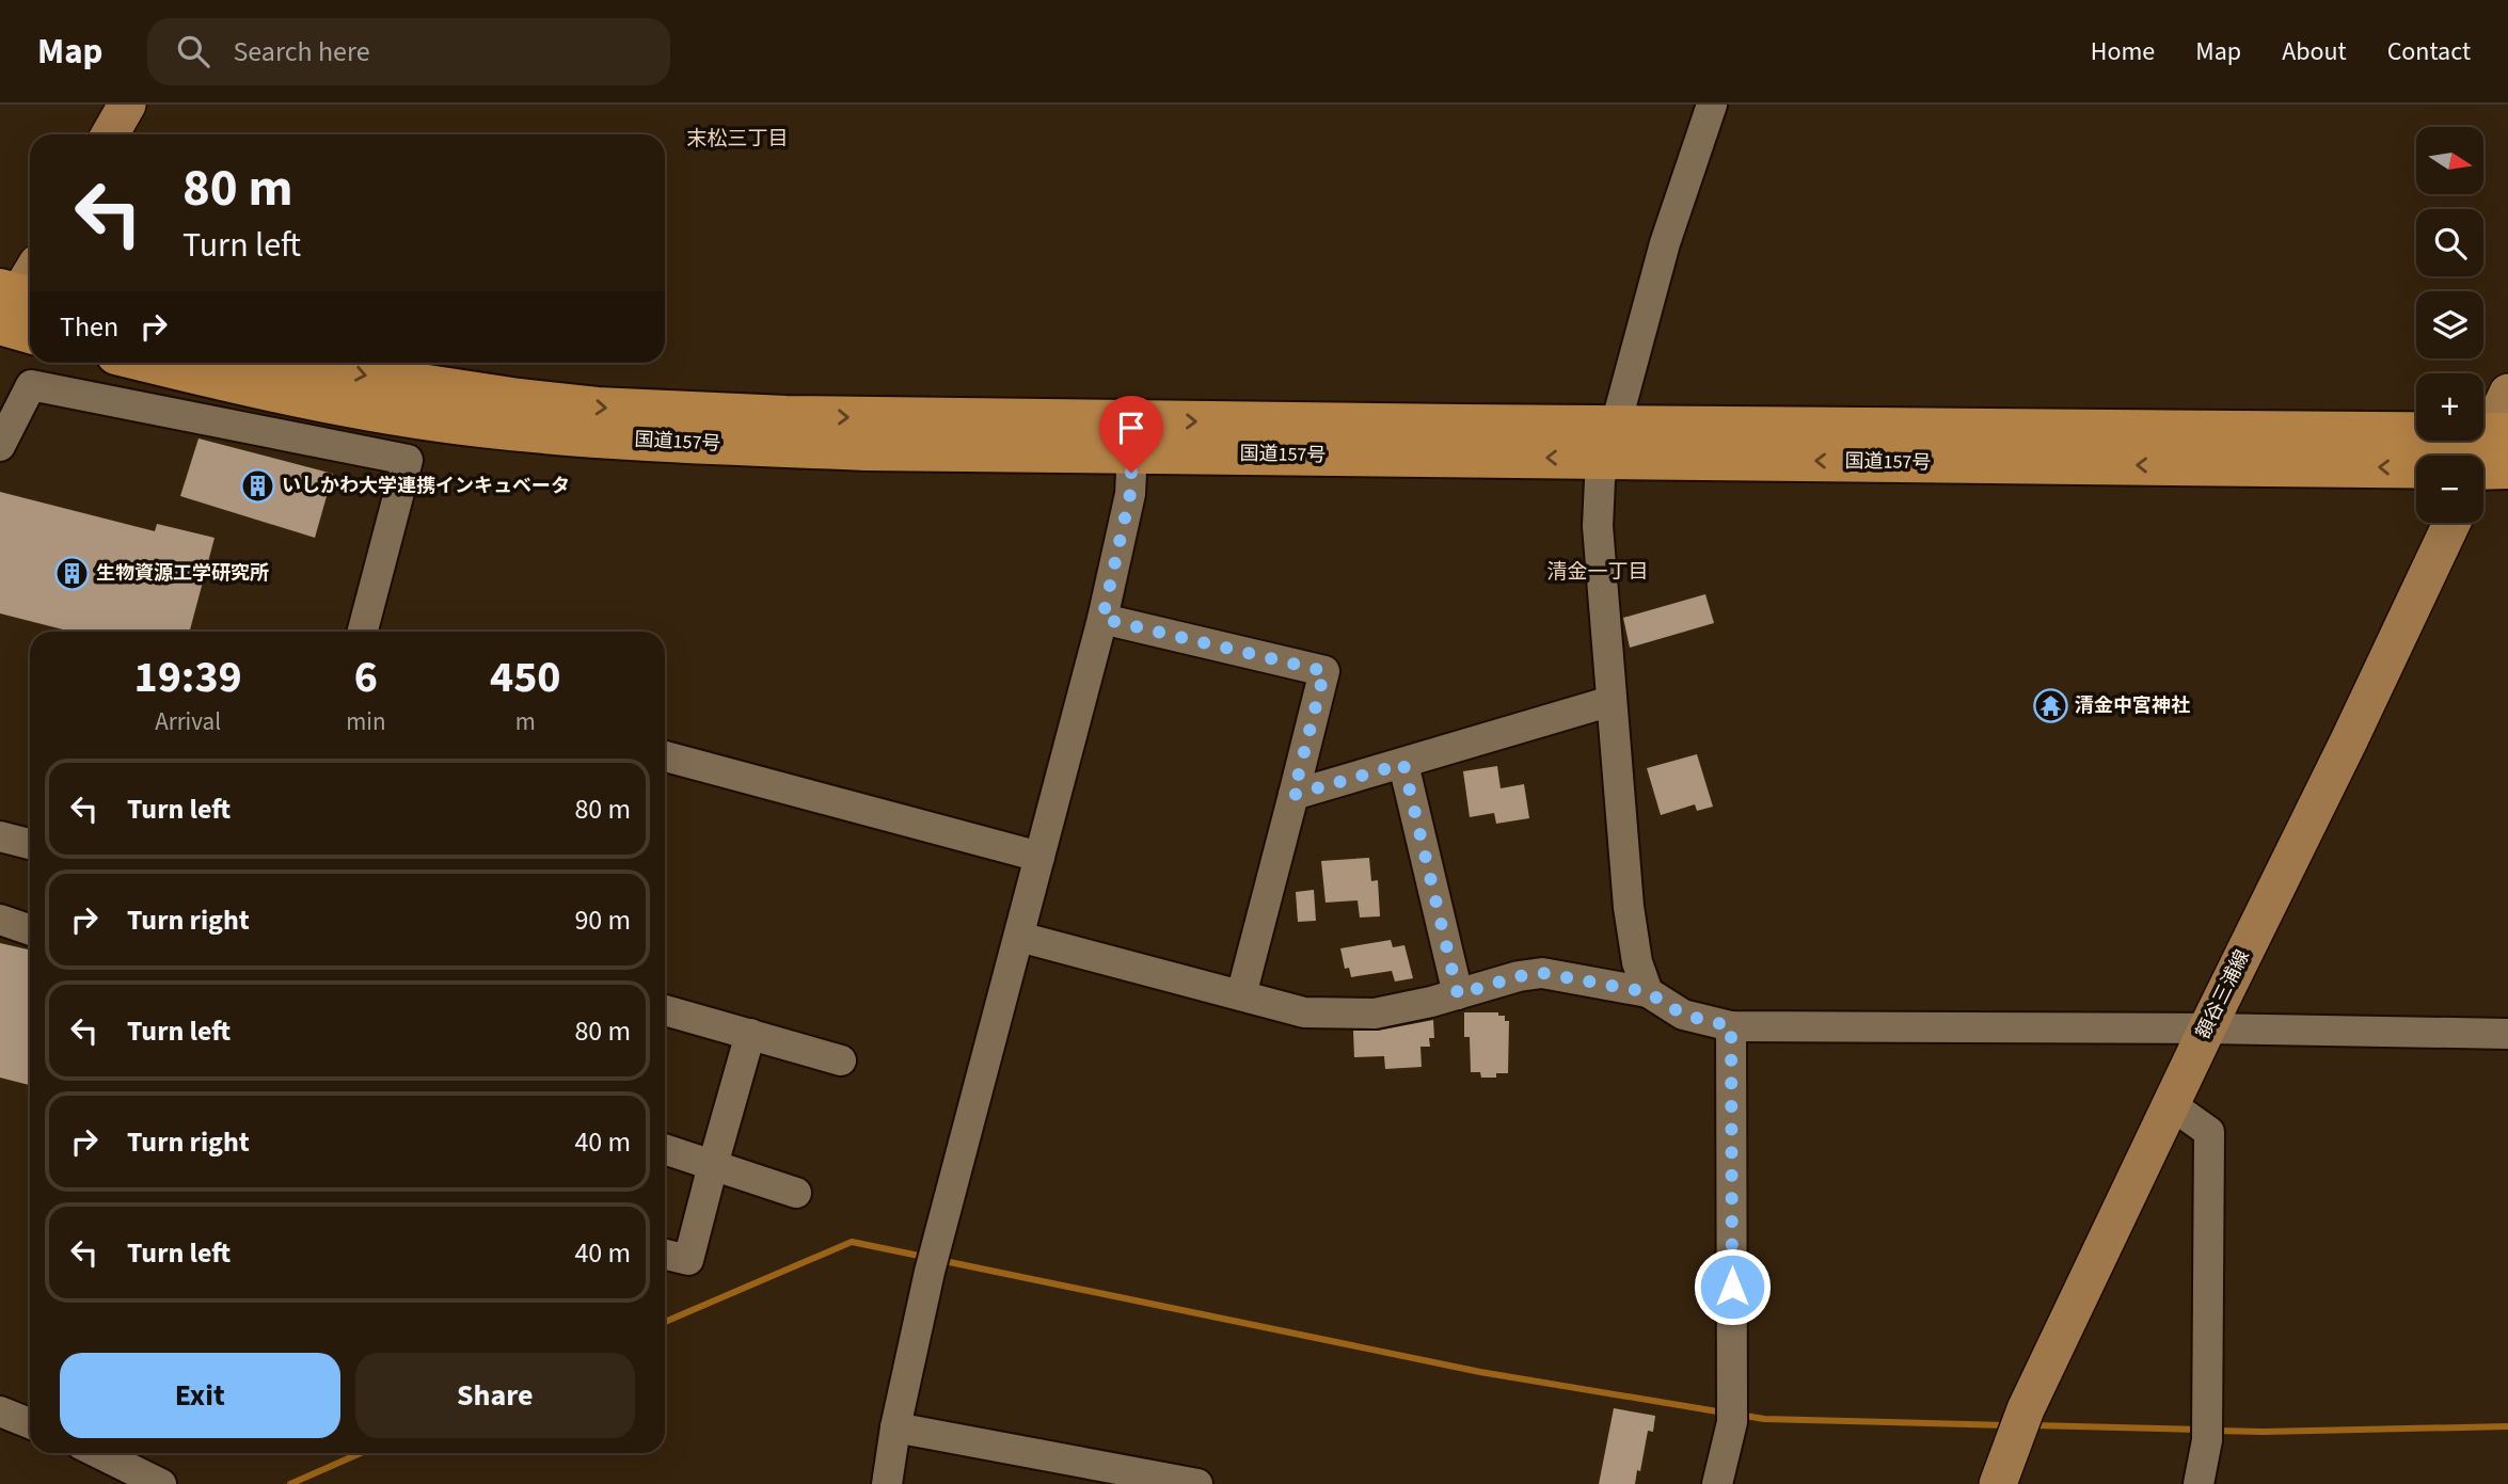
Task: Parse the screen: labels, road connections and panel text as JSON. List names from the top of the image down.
{
  "streets": {
    "highway": ["国道157号"],
    "main road": ["額谷三浦線"]
  },
  "districts": ["末松三丁目", "清金一丁目"],
  "places": {
    "building": ["いしかわ大学連携インキュベータ", "生物資源工学研究所"],
    "temple": ["清金中宮神社"]
  },
  "north": "right",
  "page": {
    "header": "Map",
    "search": "Search here",
    "nav": [
      "Home",
      "Map",
      "About",
      "Contact"
    ],
    "map_buttons": ["+", "−"],
    "turn": ["80 m", "Turn left"],
    "then": "Then",
    "eta": [
      "19:39",
      "Arrival",
      "6",
      "min",
      "450",
      "m"
    ],
    "list": [
      {
        "name": "Turn left",
        "value": "80 m"
      },
      {
        "name": "Turn right",
        "value": "90 m"
      },
      {
        "name": "Turn left",
        "value": "80 m"
      },
      {
        "name": "Turn right",
        "value": "40 m"
      },
      {
        "name": "Turn left",
        "value": "40 m"
      }
    ],
    "buttons": ["Exit", "Share"]
  }
}
